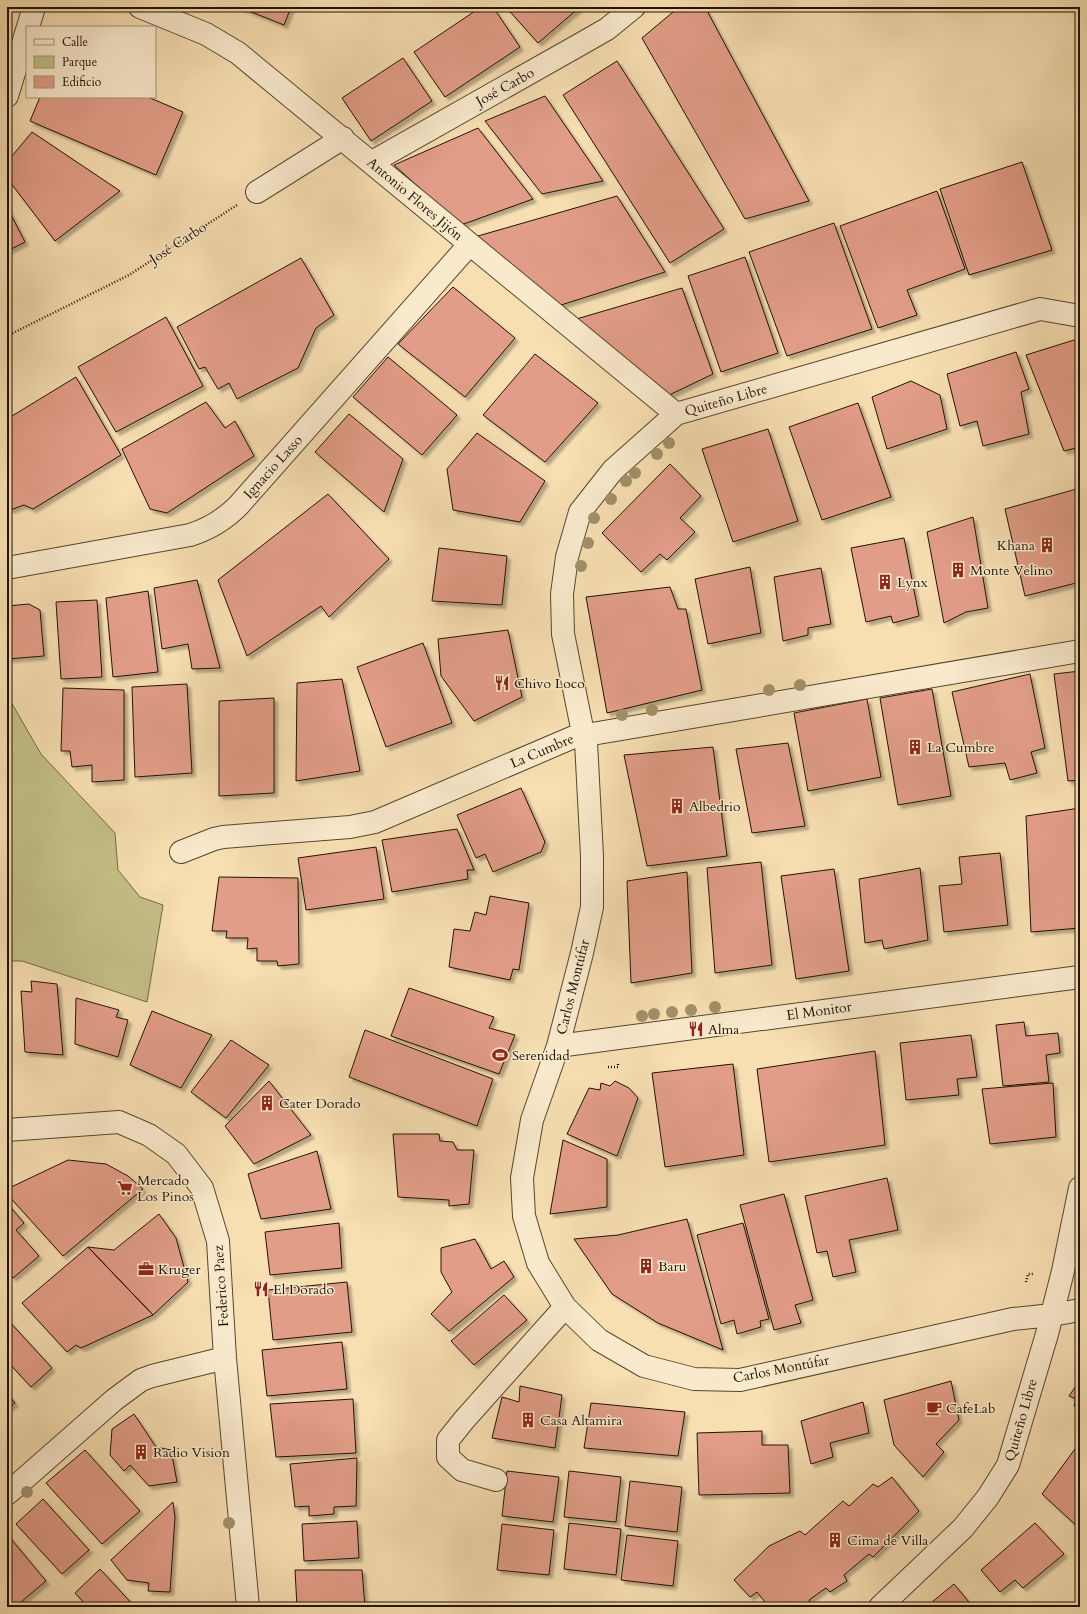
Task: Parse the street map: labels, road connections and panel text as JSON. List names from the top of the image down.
{
  "streets": {
    "street": [
      "José Carbo",
      "Antonio Flores Jijón",
      "Quiteño Libre",
      "Ignacio Lasso",
      "La Cumbre",
      "Carlos Montúfar",
      "El Monitor",
      "Federico Paez"
    ]
  },
  "crossings": [
    ["José Carbo", "Antonio Flores Jijón"],
    ["Antonio Flores Jijón", "Quiteño Libre"],
    ["Antonio Flores Jijón", "Ignacio Lasso"],
    ["Quiteño Libre", "La Cumbre"],
    ["Quiteño Libre", "Carlos Montúfar"],
    ["La Cumbre", "Carlos Montúfar"],
    ["Carlos Montúfar", "El Monitor"]
  ],
  "places": {
    "building": [
      "Khana",
      "Monte Velino",
      "Lynx",
      "La Cumbre",
      "Albedrio",
      "Cater Dorado",
      "Baru",
      "Casa Altamira",
      "Radio Vision",
      "Cima de Villa"
    ],
    "restaurant": ["Chivo Loco", "Alma", "El Dorado"],
    "sports": ["Serenidad"],
    "supermarket": ["Mercado Los Pinos"],
    "office": ["Kruger"],
    "cafe": ["CafeLab"]
  },
  "legend": ["Calle", "Parque", "Edificio"]
}
